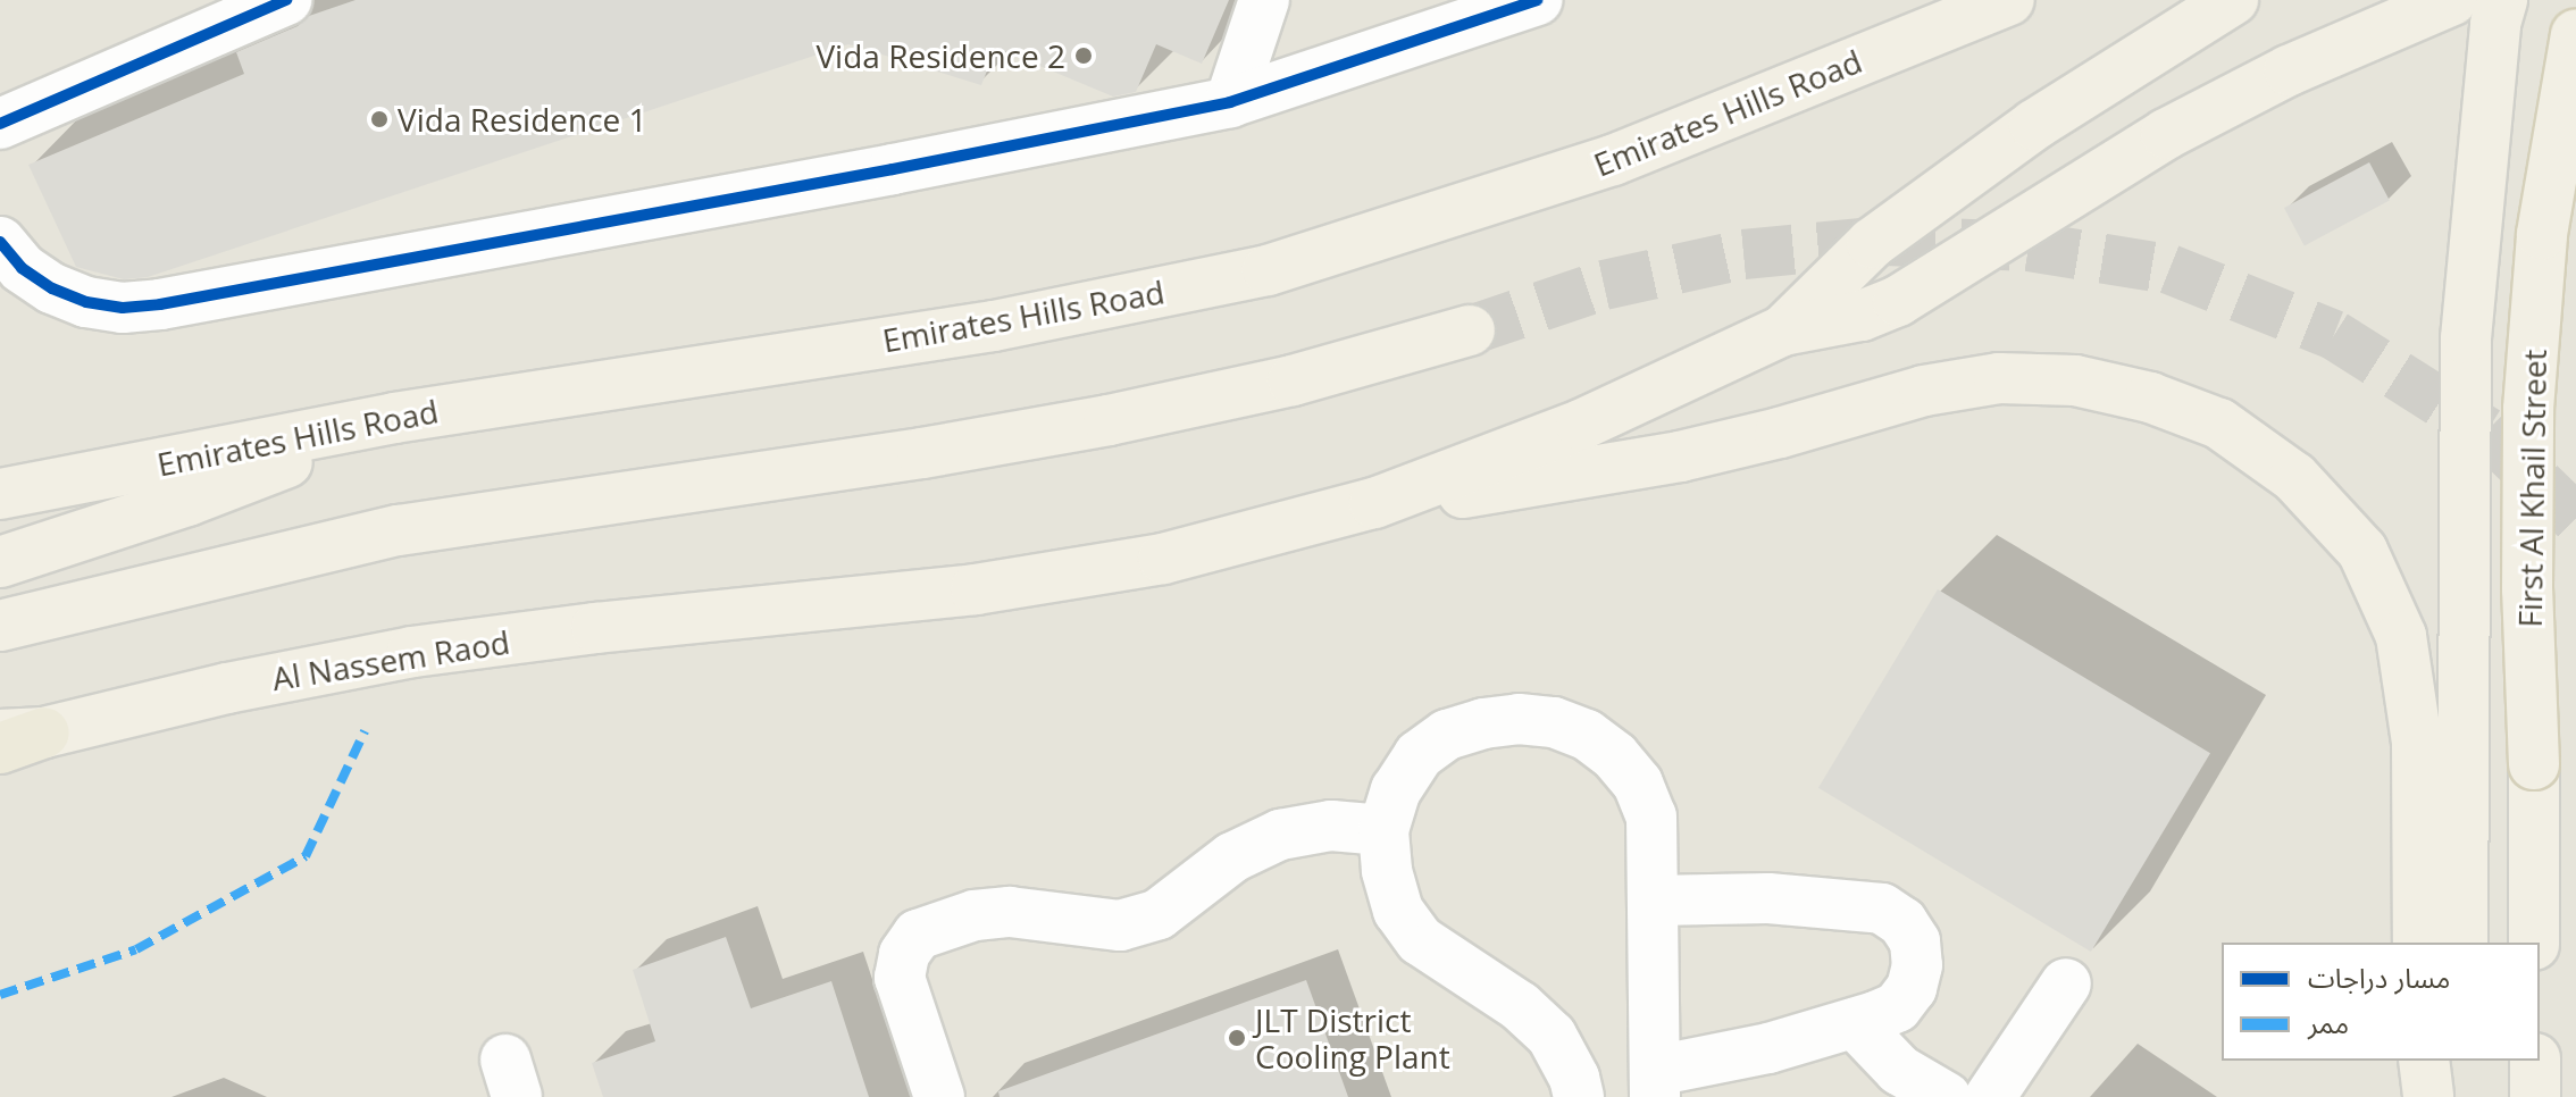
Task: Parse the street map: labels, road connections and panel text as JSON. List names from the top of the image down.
{
  "streets": {
    "main road": ["Emirates Hills Road", "First Al Khail Street", "Al Nassem Raod"]
  },
  "places": ["Vida Residence 2", "Vida Residence 1", "JLT District Cooling Plant"],
  "legend": ["مسار دراجات", "ممر"]
}
